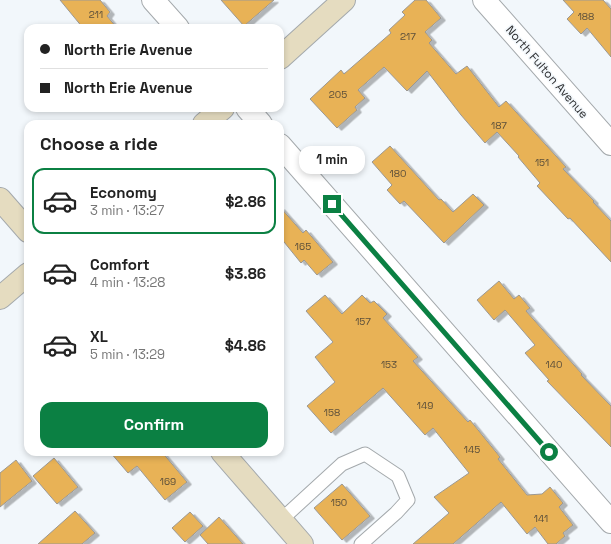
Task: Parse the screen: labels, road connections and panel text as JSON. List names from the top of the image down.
{
  "streets": {
    "street": ["North Fulton Avenue"]
  },
  "house_numbers": [
    "211",
    "188",
    "217",
    "205",
    "187",
    "151",
    "180",
    "165",
    "157",
    "153",
    "140",
    "149",
    "158",
    "145",
    "169",
    "150",
    "141"
  ],
  "page": {
    "banner": ["North Erie Avenue", "North Erie Avenue"],
    "heading": "Choose a ride",
    "bubble": "1 min",
    "list": [
      {
        "name": "Economy",
        "note": "3 min · 13:27",
        "value": "$2.86"
      },
      {
        "name": "Comfort",
        "note": "4 min · 13:28",
        "value": "$3.86"
      },
      {
        "name": "XL",
        "note": "5 min · 13:29",
        "value": "$4.86"
      }
    ],
    "buttons": "Confirm"
  }
}
